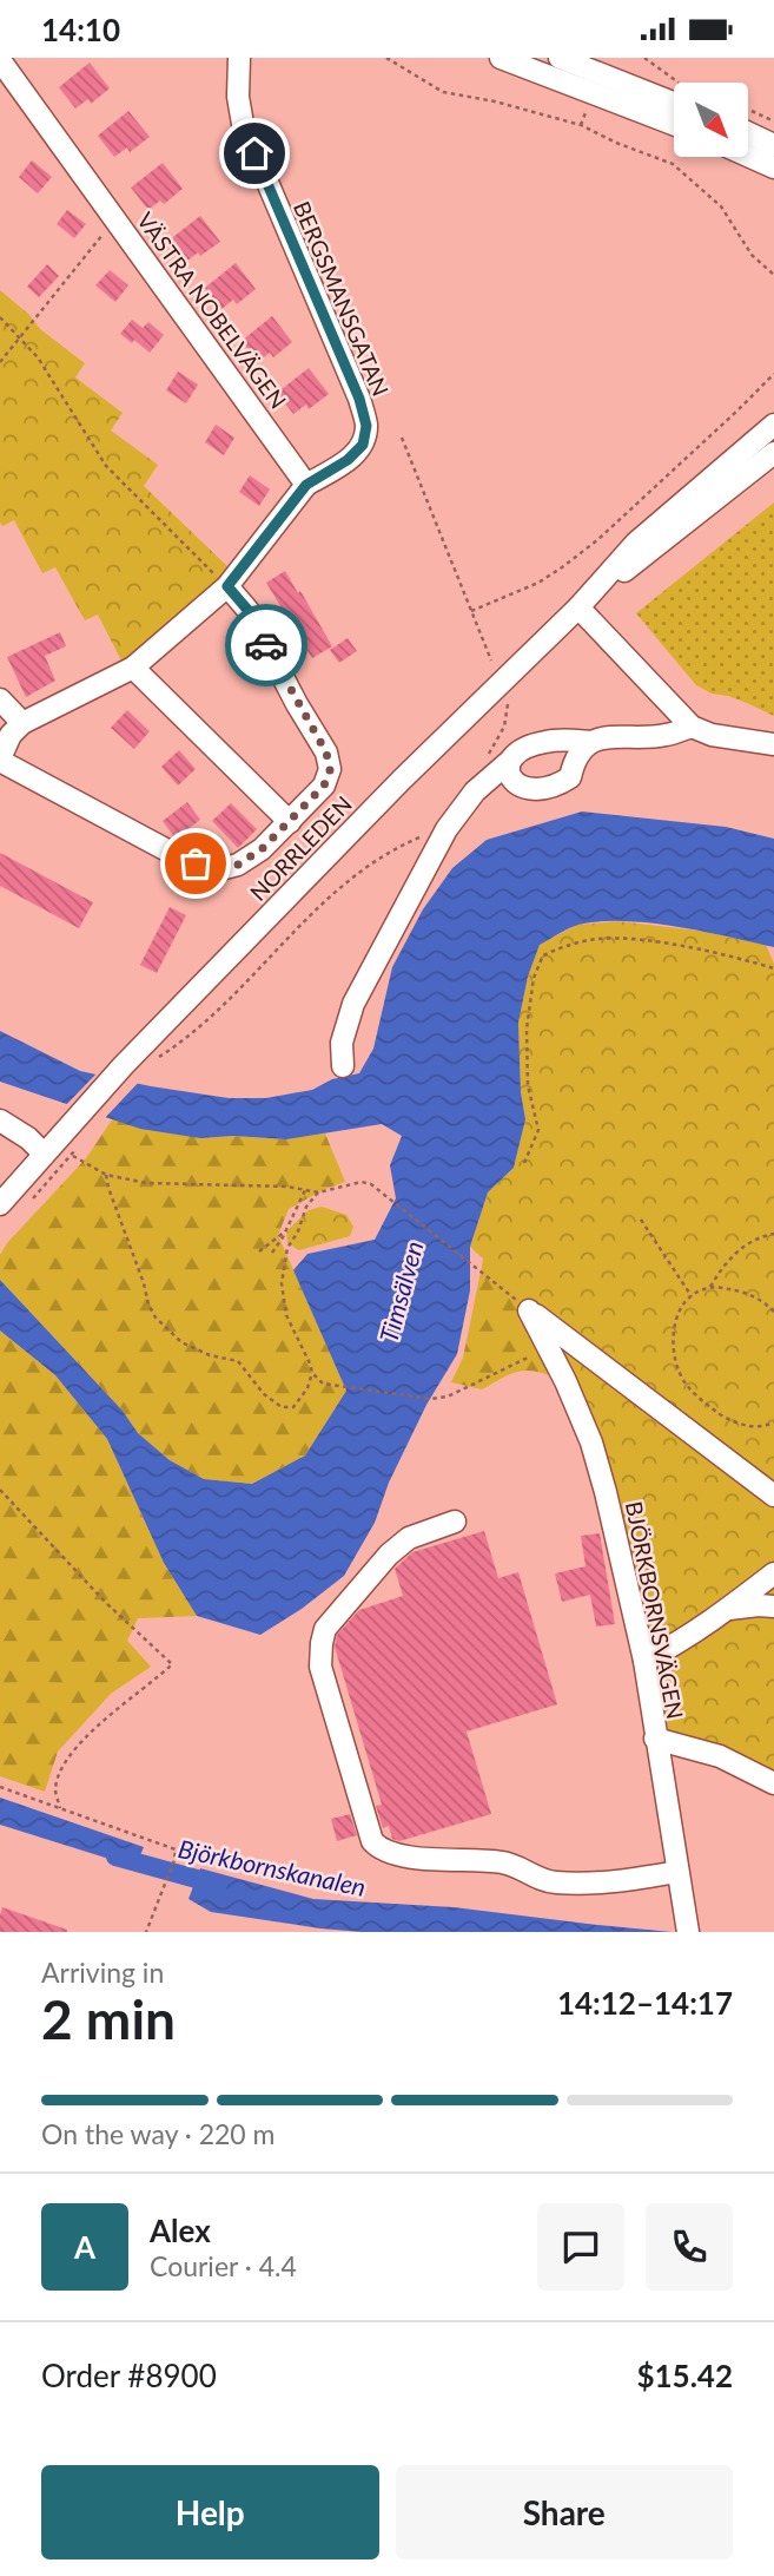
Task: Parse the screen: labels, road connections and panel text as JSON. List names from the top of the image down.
{
  "streets": {
    "street": [
      "BERGSMANSGATAN",
      "VÄSTRA NOBELVÄGEN",
      "NORRLEDEN",
      "BJÖRKBORNSVÄGEN"
    ]
  },
  "crossings": [
    ["BERGSMANSGATAN", "VÄSTRA NOBELVÄGEN"]
  ],
  "water": ["Timsälven", "Björkbornskanalen"],
  "north": "bottom right",
  "page": {
    "status": "14:10",
    "heading": ["2 min", "Arriving in", "14:12–14:17"],
    "panel": [
      "Alex",
      "Courier · 4.4",
      "Order #8900",
      "$15.42"
    ],
    "bar": "On the way · 220 m",
    "round": "A",
    "buttons": ["Help", "Share"]
  }
}
